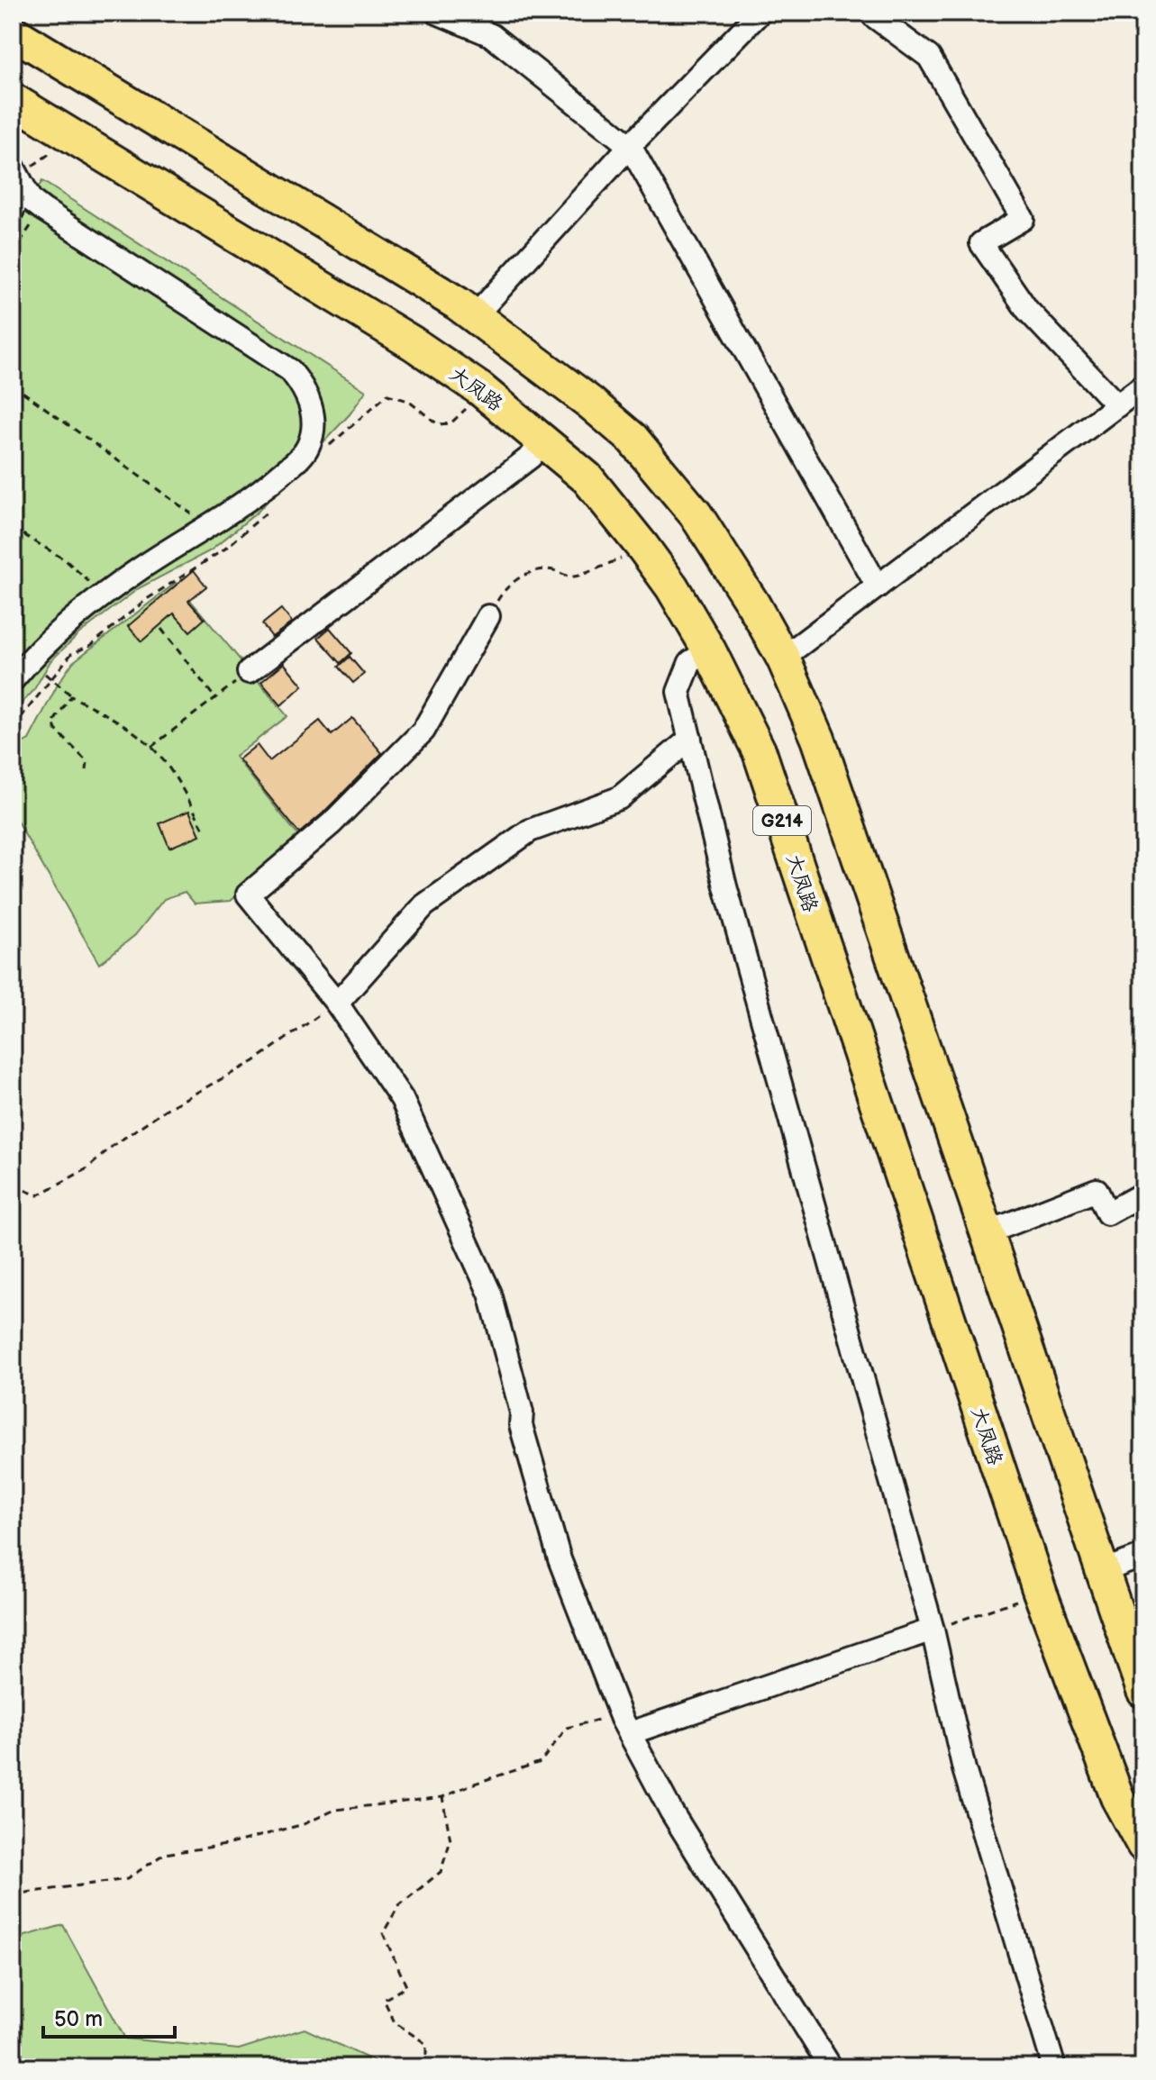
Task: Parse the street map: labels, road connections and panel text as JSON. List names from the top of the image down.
{
  "streets": {
    "highway": ["大凤路", "G214"]
  },
  "scale_bar": "50 m"
}
